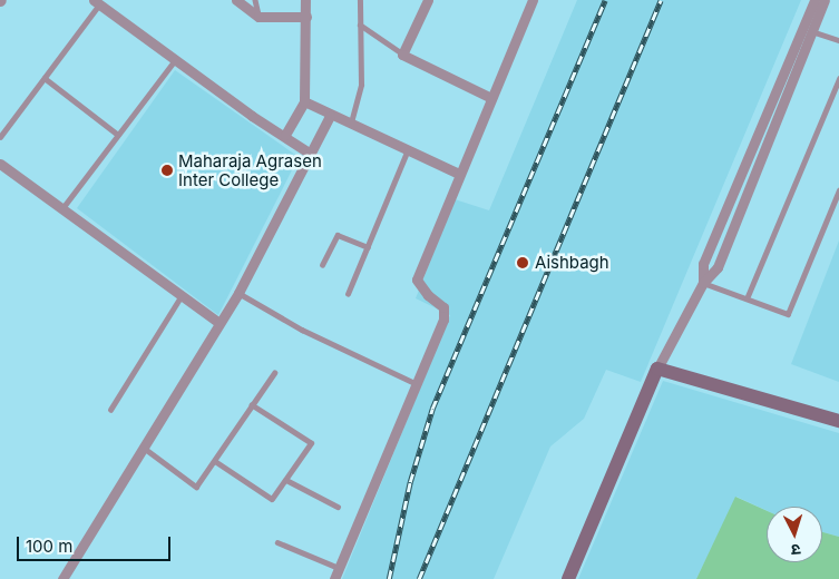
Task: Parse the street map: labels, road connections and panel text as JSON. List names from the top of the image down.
{
  "places": ["Maharaja Agrasen Inter College", "Aishbagh"],
  "scale_bar": "100 m",
  "north": "bottom"
}
